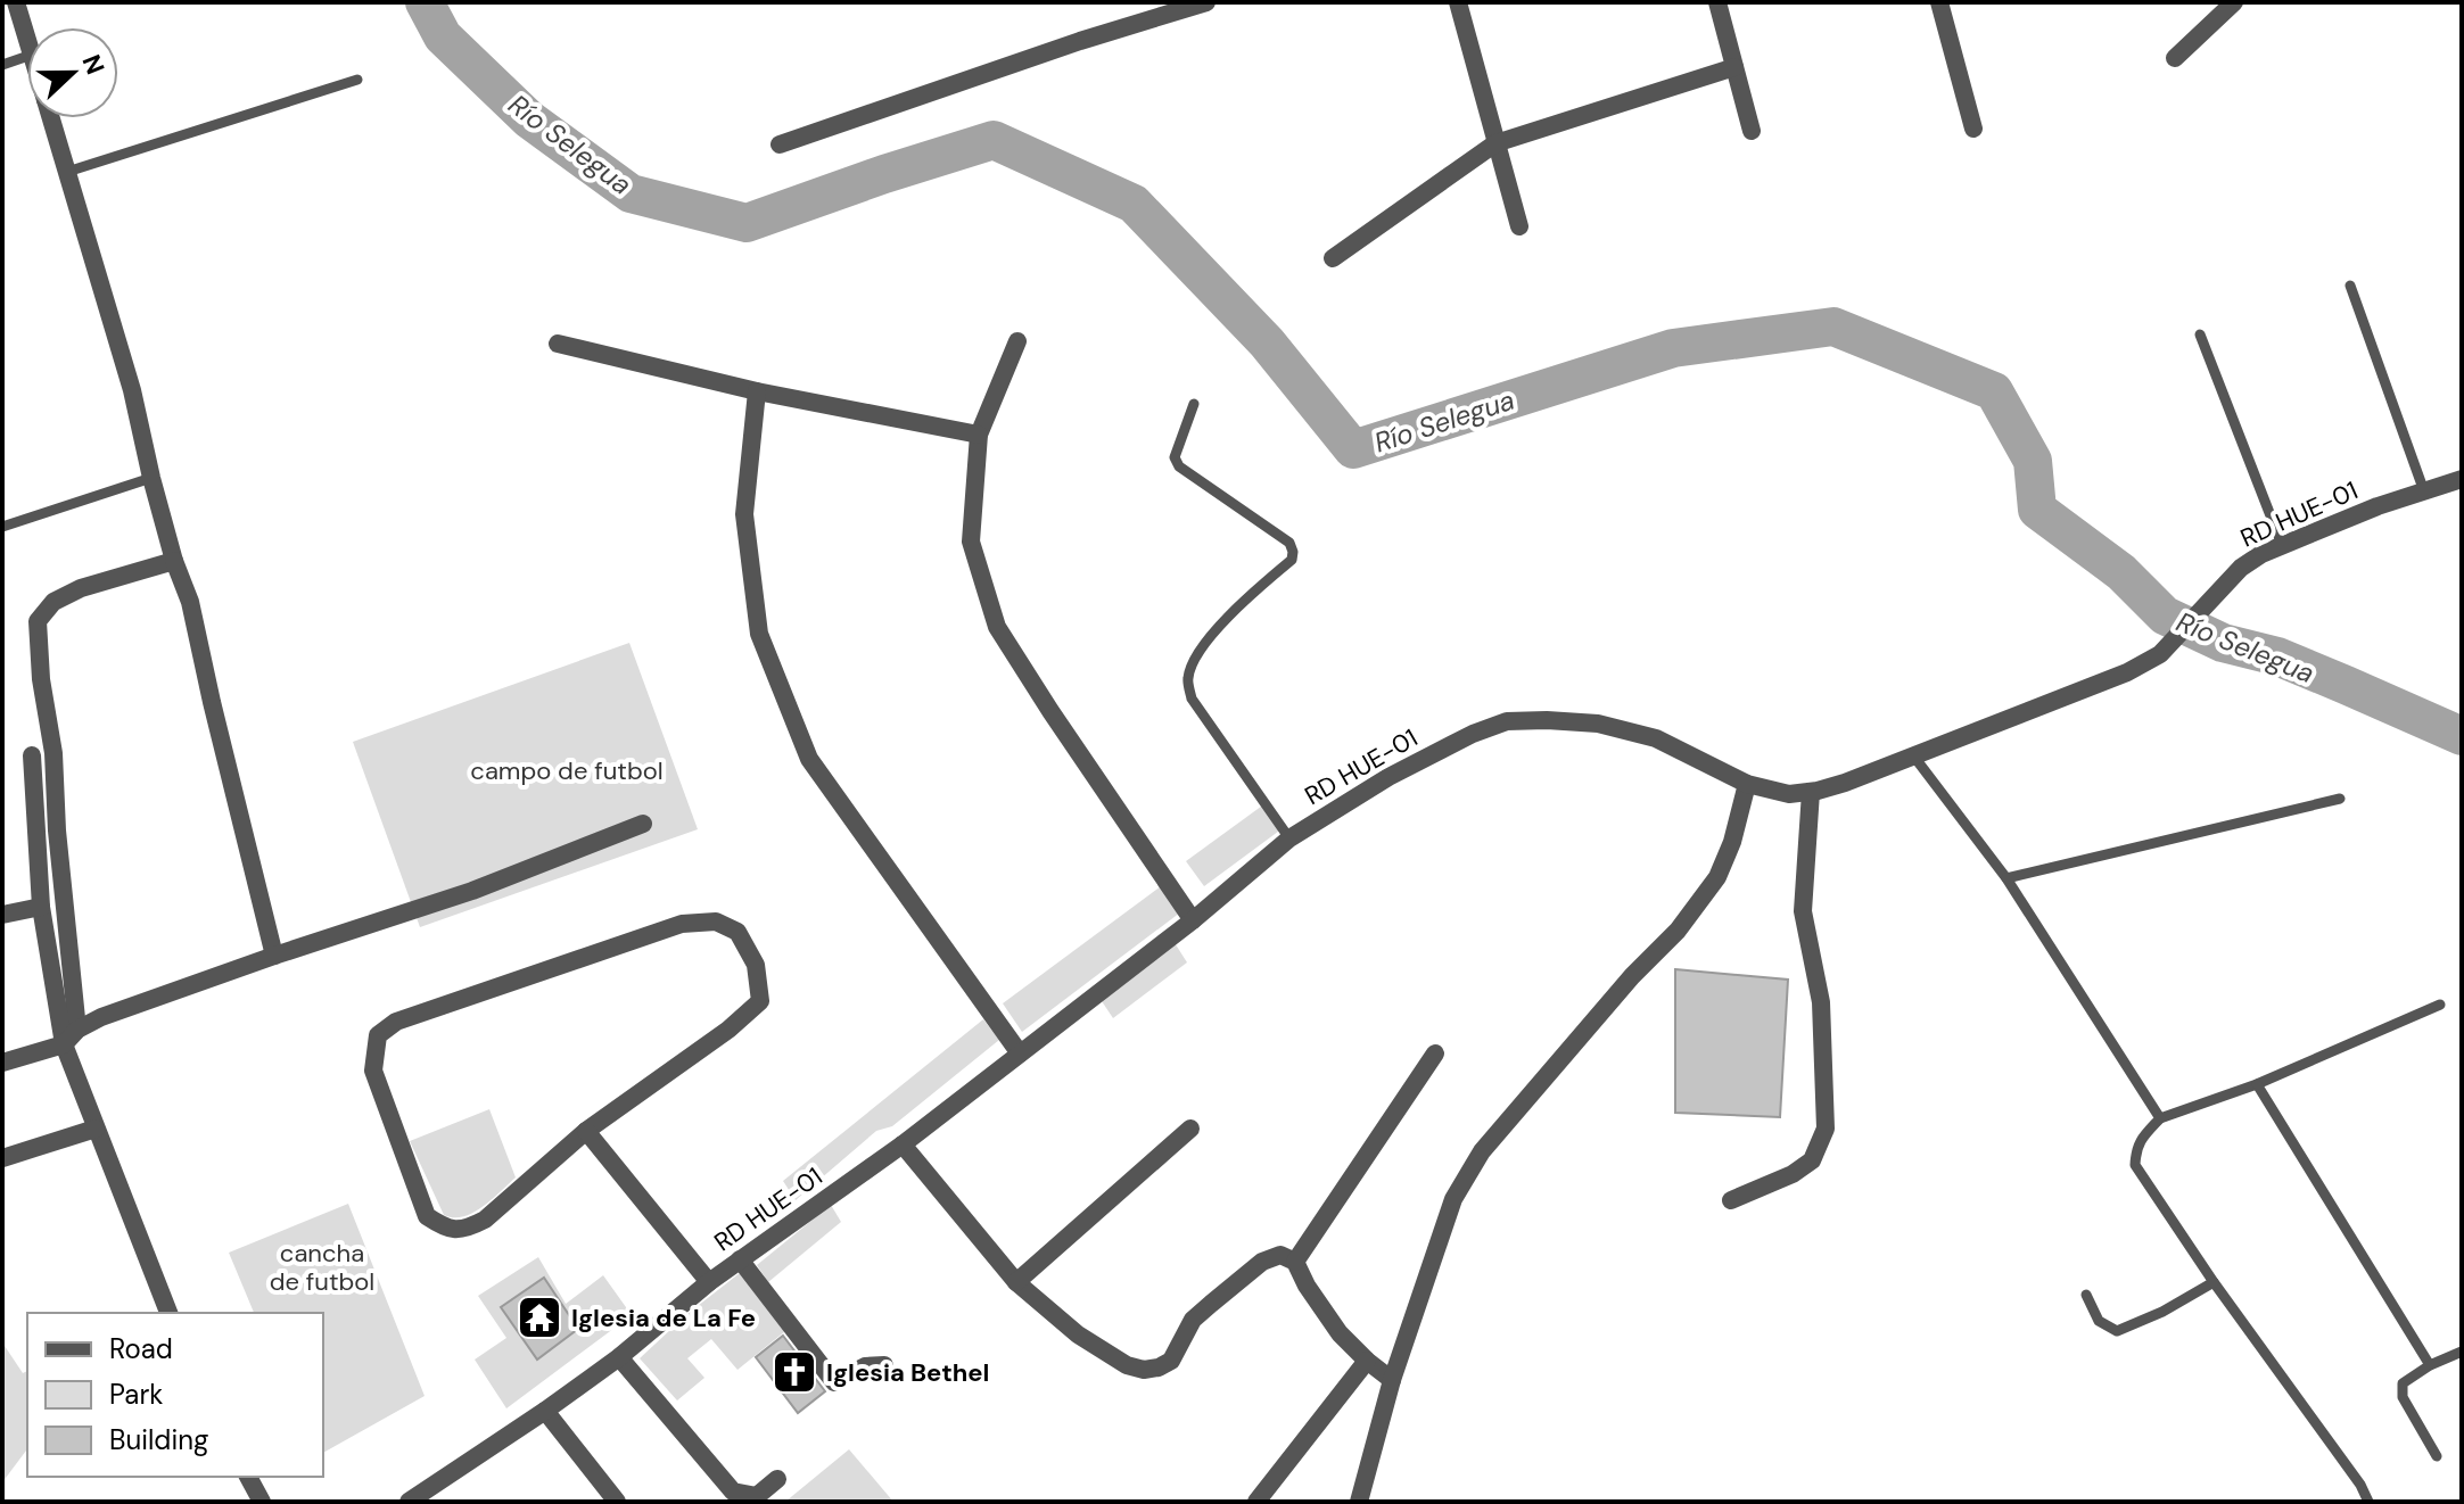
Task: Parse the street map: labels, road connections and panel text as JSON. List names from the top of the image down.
{
  "streets": {
    "street": ["RD HUE-01"]
  },
  "water": ["Río Selegua"],
  "parks": ["campo de futbol", "cancha de futbol"],
  "places": {
    "temple": ["Iglesia de La Fe"],
    "church": ["Iglesia Bethel"]
  },
  "legend": ["Road", "Park", "Building"],
  "north": "right"
}
